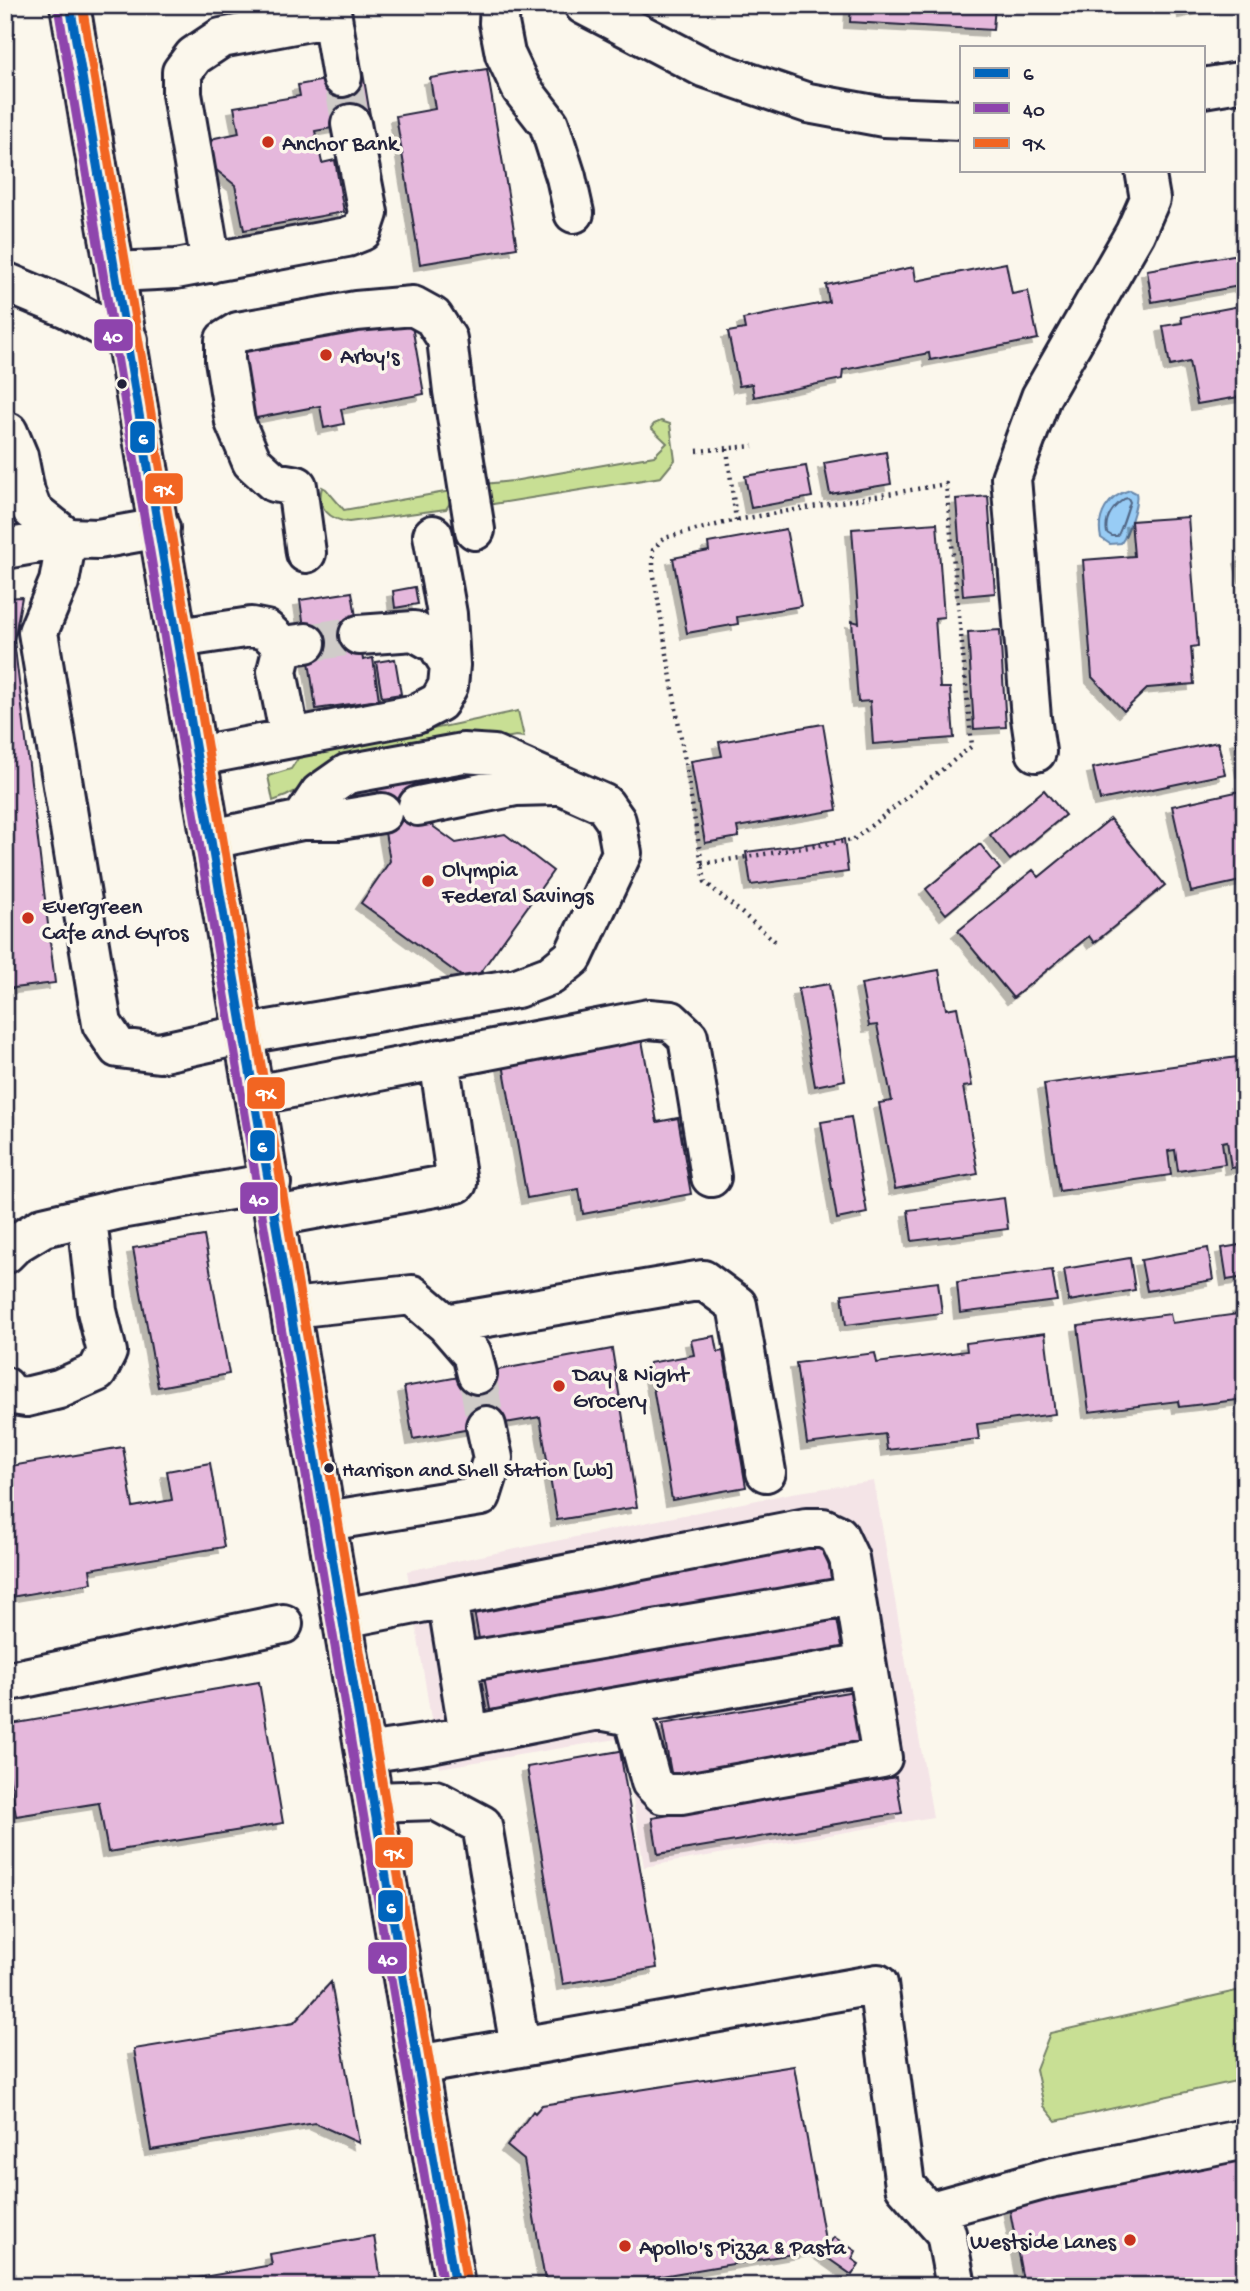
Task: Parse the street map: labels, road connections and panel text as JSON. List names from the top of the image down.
{
  "places": [
    "Anchor Bank",
    "Arby's",
    "Olympia Federal Savings",
    "Evergreen Cafe and Gyros",
    "Day & Night Grocery",
    "Harrison and Shell Station [wb]",
    "Westside Lanes",
    "Apollo's Pizza & Pasta"
  ],
  "lines": ["transit line 6", "transit line 9X", "transit line 40"],
  "legend": ["6", "40", "9X"]
}
